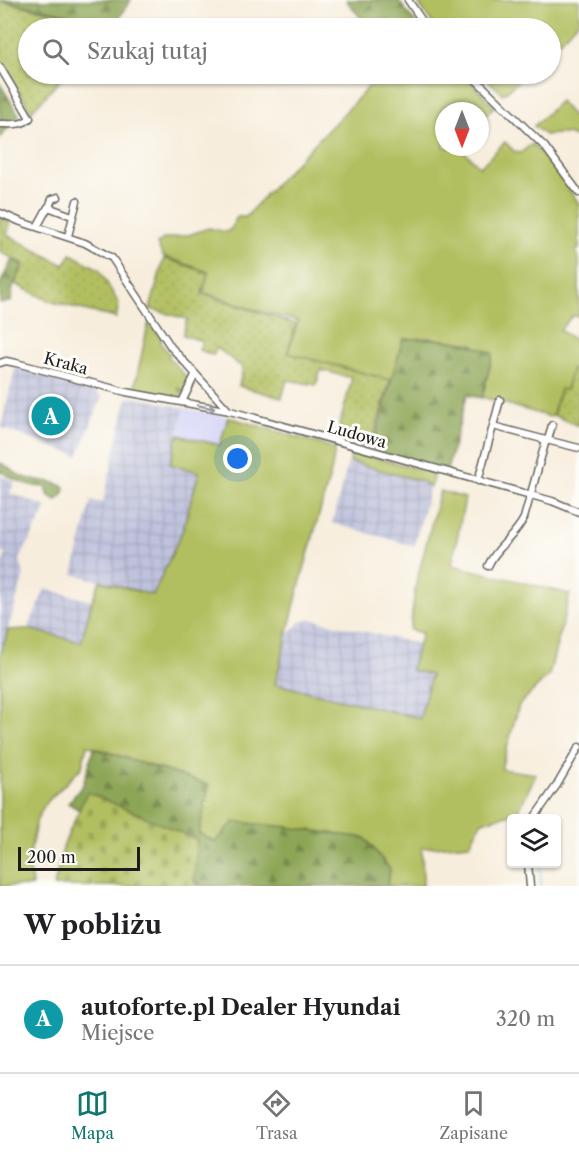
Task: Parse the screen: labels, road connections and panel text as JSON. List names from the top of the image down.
{
  "streets": {
    "street": ["Kraka", "Ludowa"]
  },
  "crossings": [
    ["Kraka", "Ludowa"]
  ],
  "scale_bar": "200 m",
  "north": "bottom",
  "page": {
    "search": "Szukaj tutaj",
    "pins": "A",
    "scale": "200 m",
    "heading": "W pobliżu",
    "list": [
      {
        "mark": "A",
        "name": "autoforte.pl Dealer Hyundai",
        "note": "Miejsce",
        "value": "320 m"
      }
    ],
    "nav": ["Mapa", "Trasa", "Zapisane"]
  }
}
